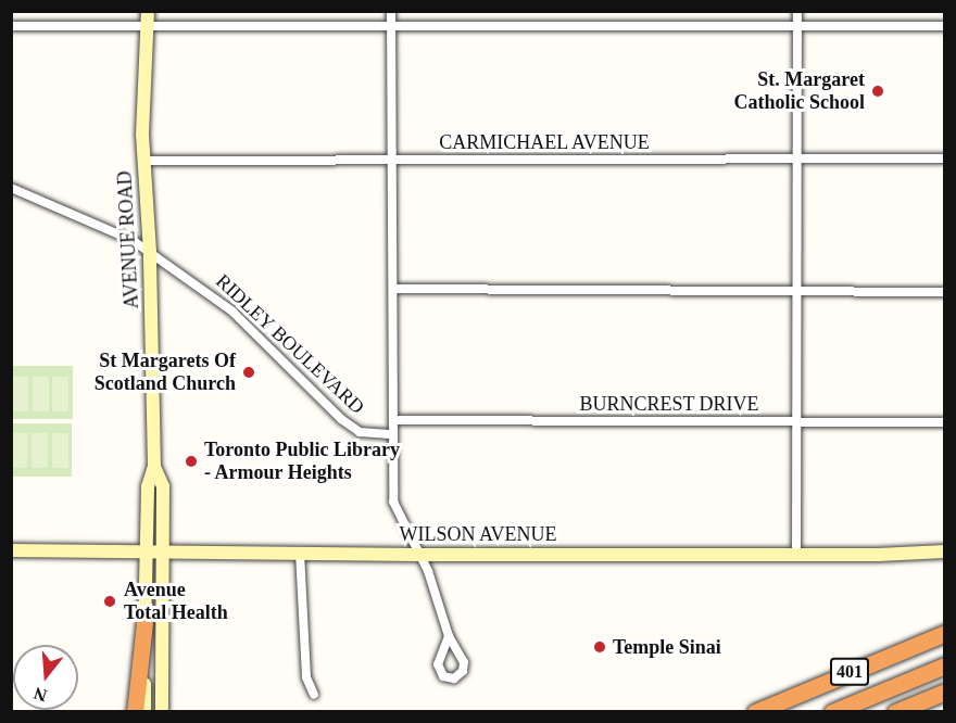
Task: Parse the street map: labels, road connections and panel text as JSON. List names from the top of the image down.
{
  "streets": {
    "highway": ["401"],
    "main road": ["AVENUE ROAD", "WILSON AVENUE"],
    "street": ["CARMICHAEL AVENUE", "RIDLEY BOULEVARD", "BURNCREST DRIVE"]
  },
  "crossings": [
    ["CARMICHAEL AVENUE", "AVENUE ROAD"],
    ["AVENUE ROAD", "RIDLEY BOULEVARD"],
    ["AVENUE ROAD", "WILSON AVENUE"]
  ],
  "places": [
    "St. Margaret Catholic School",
    "St Margarets Of Scotland Church",
    "Toronto Public Library - Armour Heights",
    "Avenue Total Health",
    "Temple Sinai"
  ],
  "north": "bottom"
}
